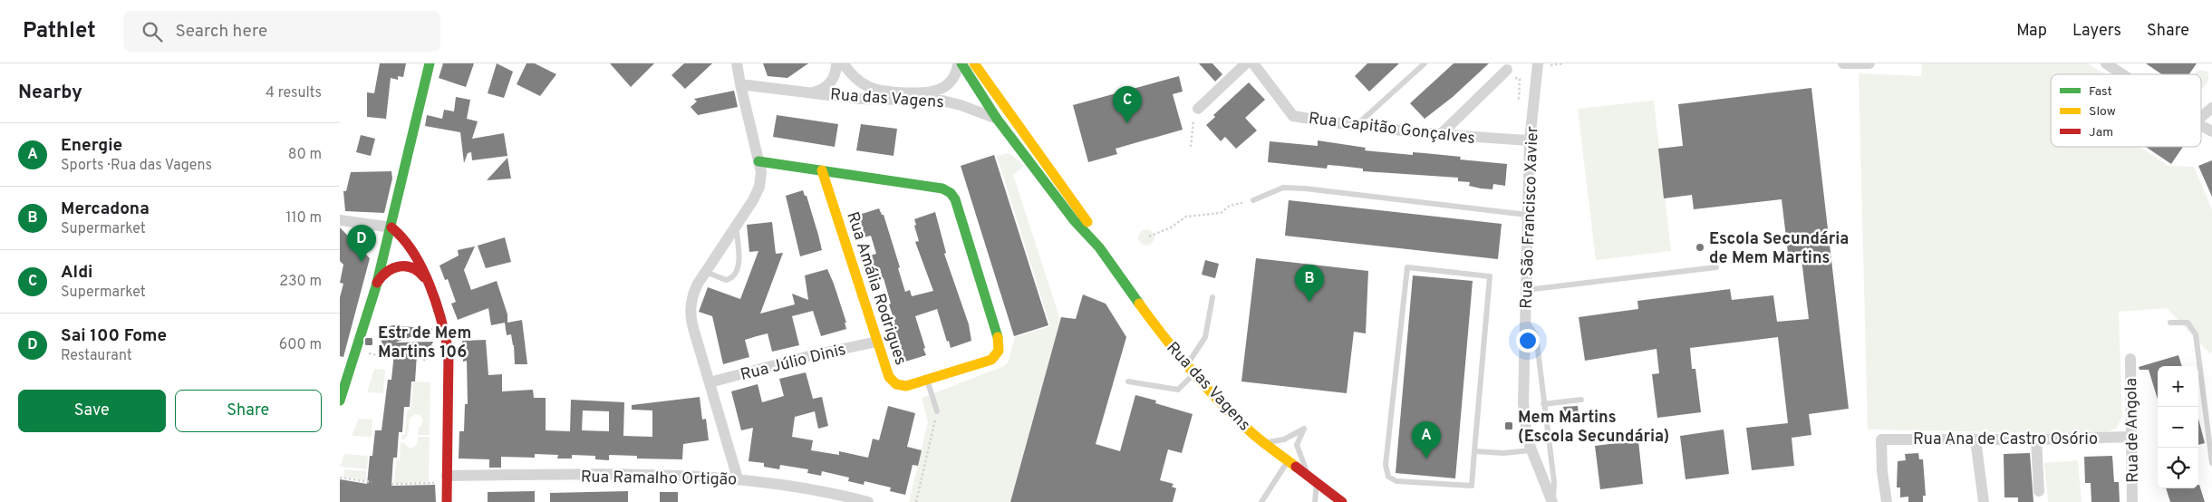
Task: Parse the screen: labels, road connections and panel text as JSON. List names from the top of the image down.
{
  "streets": {
    "street": [
      "Rua das Vagens",
      "Rua Capitão Gonçalves",
      "Rua São Francisco Xavier",
      "Rua Amália Rodrigues",
      "Rua Júlio Dinis",
      "Rua de Angola",
      "Rua Ana de Castro Osório",
      "Rua Ramalho Ortigão"
    ]
  },
  "crossings": [
    ["Rua Capitão Gonçalves", "Rua São Francisco Xavier"],
    ["Rua Amália Rodrigues", "Rua Júlio Dinis"],
    ["Rua de Angola", "Rua Ana de Castro Osório"]
  ],
  "places": {
    "other": ["Escola Secundária de Mem Martins"],
    "transit": ["Estr de Mem Martins 106", "Mem Martins (Escola Secundária)"]
  },
  "legend": ["Fast", "Slow", "Jam"],
  "page": {
    "header": "Pathlet",
    "search": "Search here",
    "nav": ["Map", "Layers", "Share"],
    "heading": ["Nearby", "4 results"],
    "pins": [
      "C",
      "D",
      "B",
      "A"
    ],
    "list": [
      {
        "mark": "A",
        "name": "Energie",
        "note": "Sports · Rua das Vagens",
        "value": "80 m"
      },
      {
        "mark": "B",
        "name": "Mercadona",
        "note": "Supermarket",
        "value": "110 m"
      },
      {
        "mark": "C",
        "name": "Aldi",
        "note": "Supermarket",
        "value": "230 m"
      },
      {
        "mark": "D",
        "name": "Sai 100 Fome",
        "note": "Restaurant",
        "value": "600 m"
      }
    ],
    "map_buttons": ["+", "−"],
    "buttons": ["Save", "Share"]
  }
}
